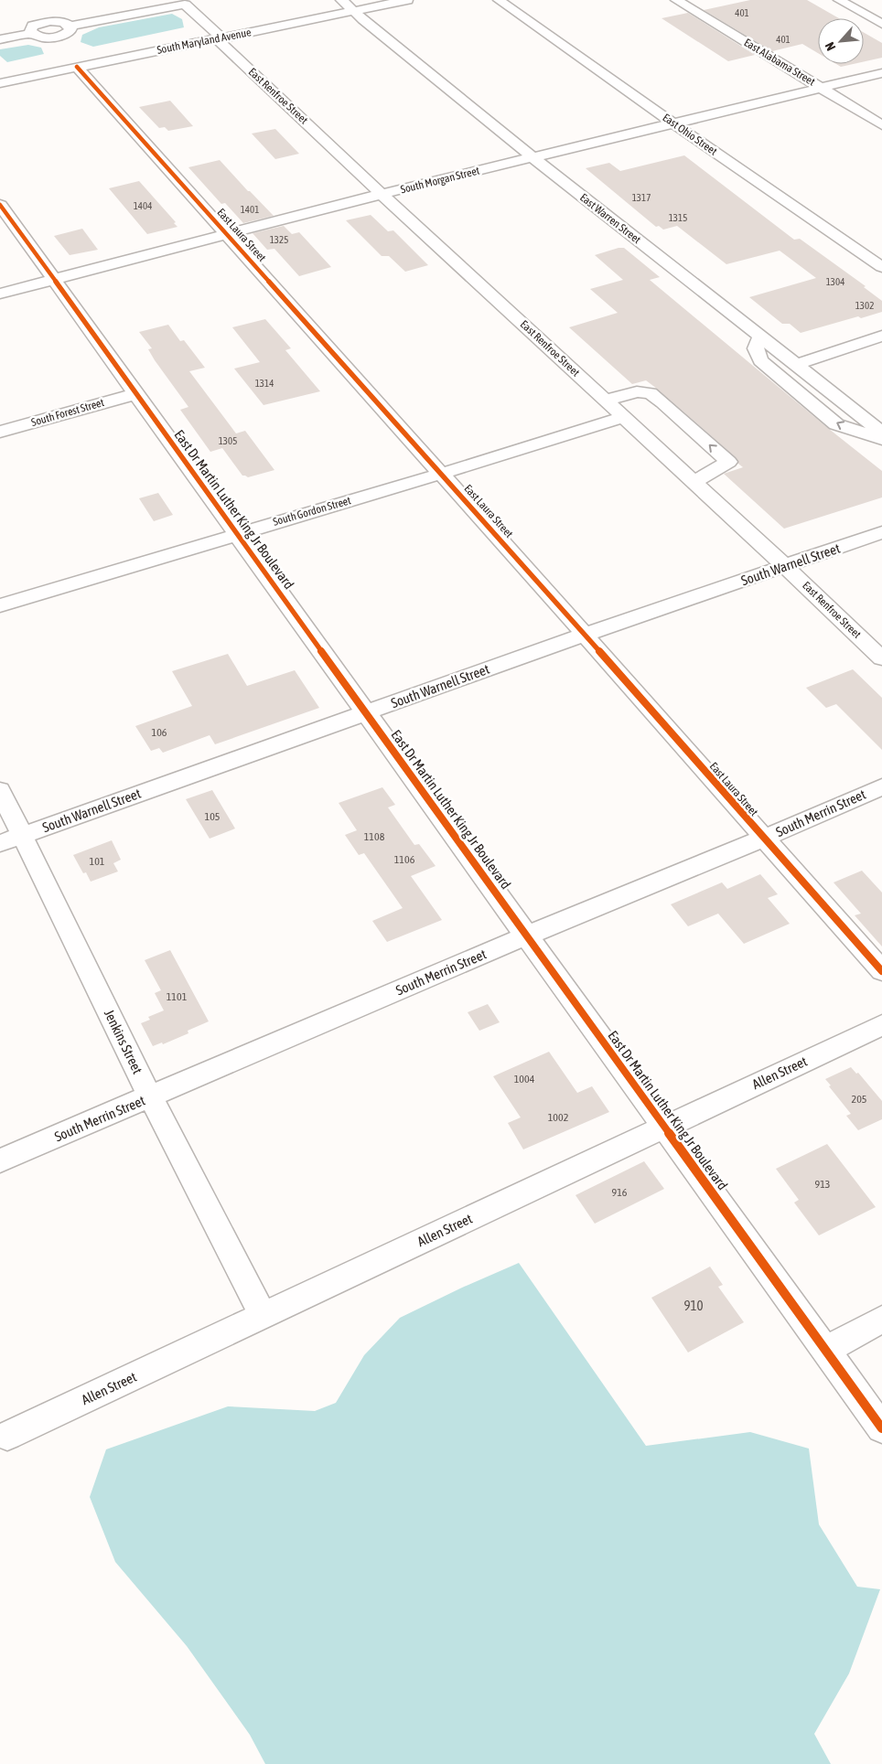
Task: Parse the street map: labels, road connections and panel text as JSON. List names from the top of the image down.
{
  "streets": {
    "street": [
      "South Maryland Avenue",
      "East Alabama Street",
      "East Renfroe Street",
      "East Ohio Street",
      "South Morgan Street",
      "East Warren Street",
      "East Laura Street",
      "South Forest Street",
      "East Dr Martin Luther King Jr Boulevard",
      "South Gordon Street",
      "South Warnell Street",
      "South Merrin Street",
      "Jenkins Street",
      "Allen Street"
    ]
  },
  "crossings": [
    ["South Maryland Avenue", "East Renfroe Street"],
    ["South Maryland Avenue", "East Warren Street"],
    ["South Maryland Avenue", "East Laura Street"],
    ["East Alabama Street", "South Morgan Street"],
    ["East Renfroe Street", "South Morgan Street"],
    ["East Renfroe Street", "South Gordon Street"],
    ["East Renfroe Street", "South Warnell Street"],
    ["East Ohio Street", "South Morgan Street"],
    ["South Morgan Street", "East Warren Street"],
    ["South Morgan Street", "East Laura Street"],
    ["South Morgan Street", "East Dr Martin Luther King Jr Boulevard"],
    ["East Laura Street", "South Gordon Street"],
    ["East Laura Street", "South Warnell Street"],
    ["East Laura Street", "South Merrin Street"],
    ["South Forest Street", "East Dr Martin Luther King Jr Boulevard"],
    ["East Dr Martin Luther King Jr Boulevard", "South Gordon Street"],
    ["East Dr Martin Luther King Jr Boulevard", "South Warnell Street"],
    ["East Dr Martin Luther King Jr Boulevard", "South Merrin Street"],
    ["East Dr Martin Luther King Jr Boulevard", "Allen Street"],
    ["South Warnell Street", "Jenkins Street"],
    ["South Merrin Street", "Jenkins Street"],
    ["Jenkins Street", "Allen Street"]
  ],
  "house_numbers": [
    "401",
    "401",
    "1317",
    "1404",
    "1401",
    "1315",
    "1325",
    "1304",
    "1302",
    "1314",
    "1305",
    "106",
    "105",
    "1108",
    "1106",
    "101",
    "1101",
    "1004",
    "205",
    "1002",
    "913",
    "916",
    "910"
  ],
  "north": "bottom left"
}
